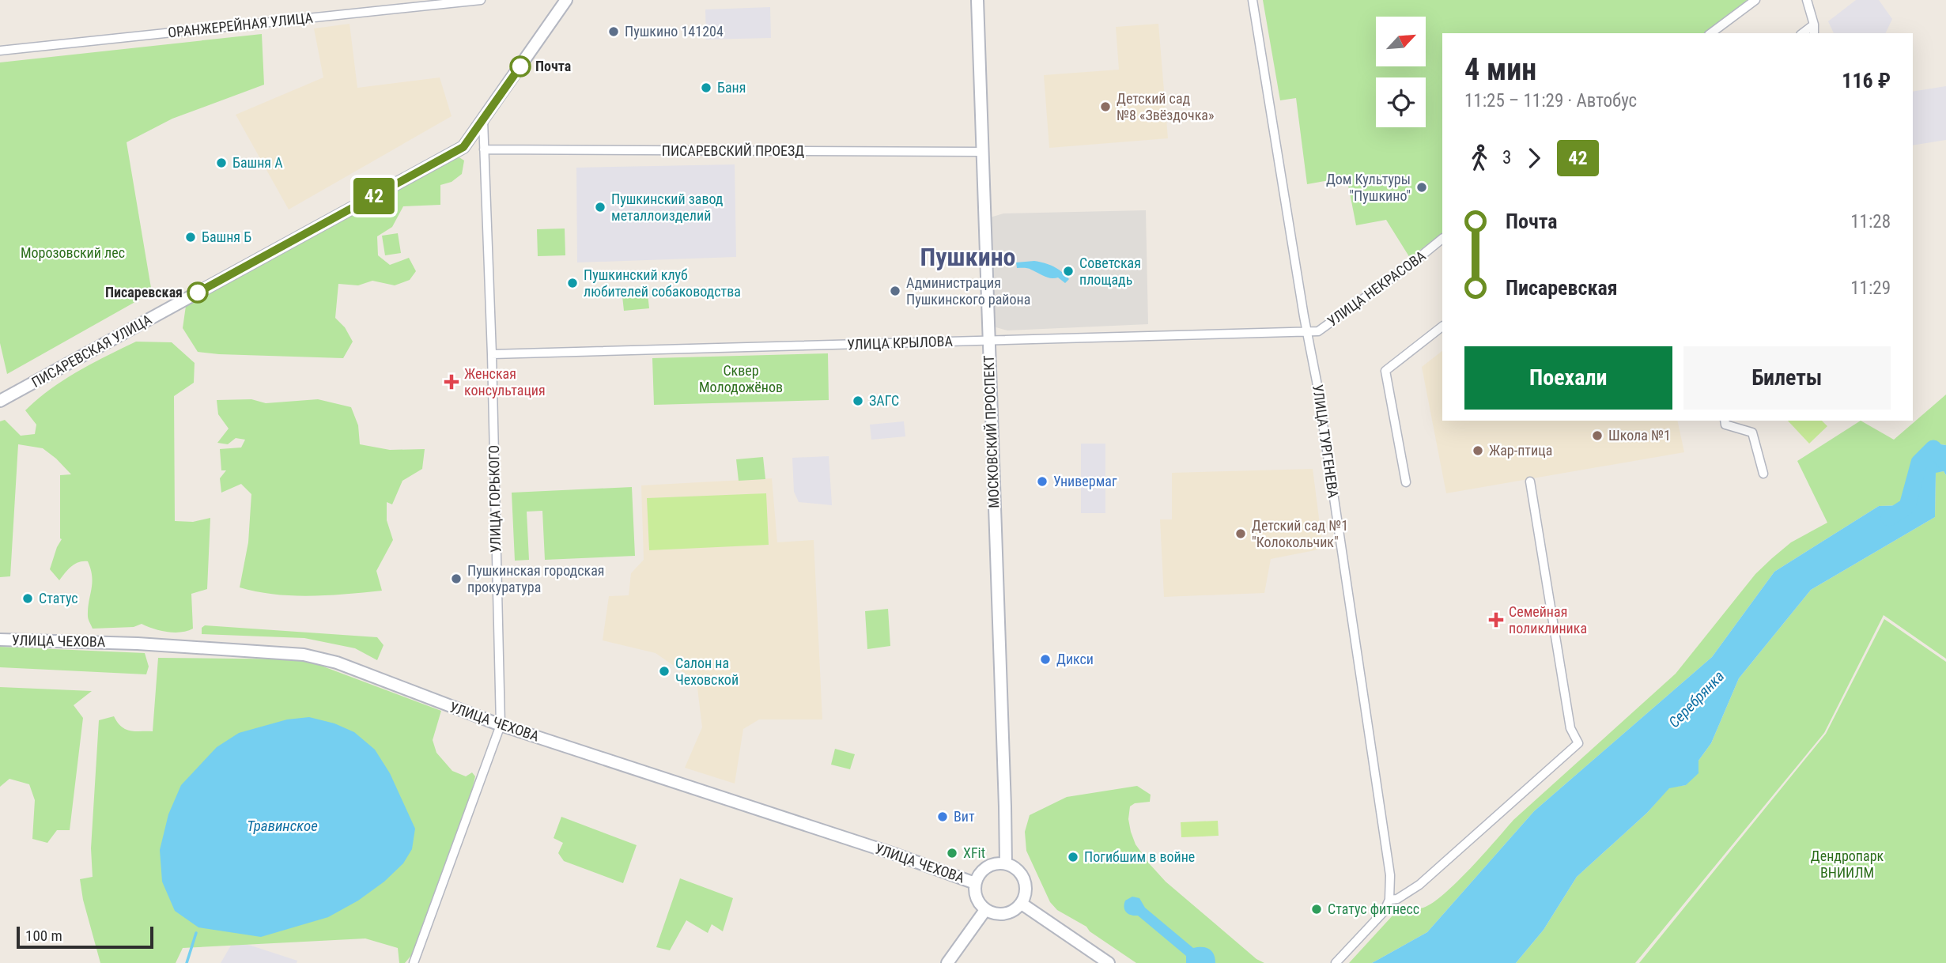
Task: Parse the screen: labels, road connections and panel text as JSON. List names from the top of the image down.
{
  "streets": {
    "street": [
      "ОРАНЖЕРЕЙНАЯ УЛИЦА",
      "ПИСАРЕВСКИЙ ПРОЕЗД",
      "УЛИЦА НЕКРАСОВА",
      "УЛИЦА КРЫЛОВА",
      "ПИСАРЕВСКАЯ УЛИЦА",
      "МОСКОВСКИЙ ПРОСПЕКТ",
      "УЛИЦА ТУРГЕНЕВА",
      "УЛИЦА ГОРЬКОГО",
      "УЛИЦА ЧЕХОВА"
    ]
  },
  "crossings": [
    ["ПИСАРЕВСКИЙ ПРОЕЗД", "МОСКОВСКИЙ ПРОСПЕКТ"],
    ["ПИСАРЕВСКИЙ ПРОЕЗД", "УЛИЦА ГОРЬКОГО"],
    ["УЛИЦА НЕКРАСОВА", "УЛИЦА КРЫЛОВА"],
    ["УЛИЦА НЕКРАСОВА", "УЛИЦА ТУРГЕНЕВА"],
    ["УЛИЦА КРЫЛОВА", "МОСКОВСКИЙ ПРОСПЕКТ"],
    ["УЛИЦА КРЫЛОВА", "УЛИЦА ТУРГЕНЕВА"],
    ["УЛИЦА КРЫЛОВА", "УЛИЦА ГОРЬКОГО"],
    ["ПИСАРЕВСКАЯ УЛИЦА", "УЛИЦА ГОРЬКОГО"],
    ["МОСКОВСКИЙ ПРОСПЕКТ", "УЛИЦА ЧЕХОВА"],
    ["УЛИЦА ГОРЬКОГО", "УЛИЦА ЧЕХОВА"]
  ],
  "districts": ["Пушкино"],
  "water": ["Серебрянка", "Травинское"],
  "parks": ["Морозовский лес", "Сквер Молодожёнов", "Дендропарк ВНИИЛМ"],
  "places": {
    "other": [
      "Пушкино 141204",
      "Почта",
      "Баня",
      "Детский сад №8 «Звёздочка»",
      "Башня А",
      "Дом Культуры \"Пушкино\"",
      "Пушкинский завод металлоизделий",
      "Башня Б",
      "Советская площадь",
      "Пушкинский клуб любителей собаководства",
      "Администрация Пушкинского района",
      "Писаревская",
      "ЗАГС",
      "Школа №1",
      "Жар-птица",
      "Универмаг",
      "Детский сад №1 \"Колокольчик\"",
      "Пушкинская городская прокуратура",
      "Статус",
      "Дикси",
      "Салон на Чеховской",
      "Вит",
      "XFit",
      "Погибшим в войне",
      "Статус фитнесс"
    ],
    "health": ["Женская консультация", "Семейная поликлиника"]
  },
  "lines": ["bus line 42"],
  "scale_bar": "100 m",
  "north": "top right",
  "page": {
    "on_map": "42",
    "heading": ["4 мин", "11:25 – 11:29 · Автобус", "116 ₽"],
    "legs": ["3", "42"],
    "list": [
      {
        "name": "Почта",
        "value": "11:28"
      },
      {
        "name": "Писаревская",
        "value": "11:29"
      }
    ],
    "buttons": ["Поехали", "Билеты"],
    "scale": "100 m"
  }
}
